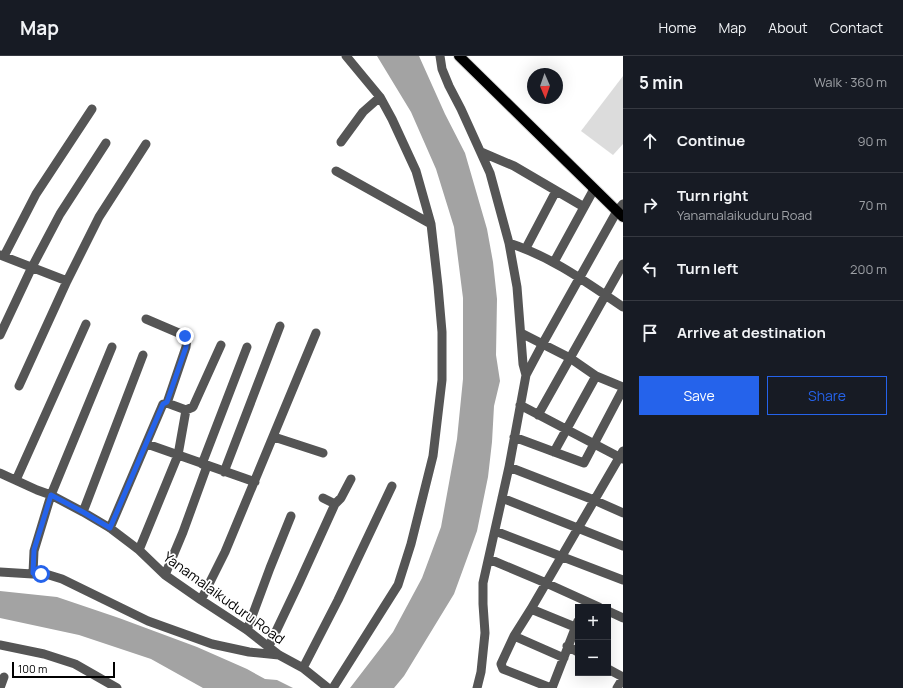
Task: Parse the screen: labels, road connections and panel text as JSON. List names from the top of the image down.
{
  "streets": {
    "street": ["Yanamalaikuduru Road"]
  },
  "scale_bar": "100 m",
  "north": "bottom",
  "page": {
    "header": "Map",
    "nav": [
      "Home",
      "Map",
      "About",
      "Contact"
    ],
    "heading": ["5 min", "Walk · 360 m"],
    "list": [
      ["Continue", "90 m"],
      ["Turn right", "Yanamalaikuduru Road", "70 m"],
      ["Turn left", "200 m"],
      "Arrive at destination"
    ],
    "buttons": ["Save", "Share"],
    "map_buttons": ["+", "−"],
    "scale": "100 m"
  }
}
